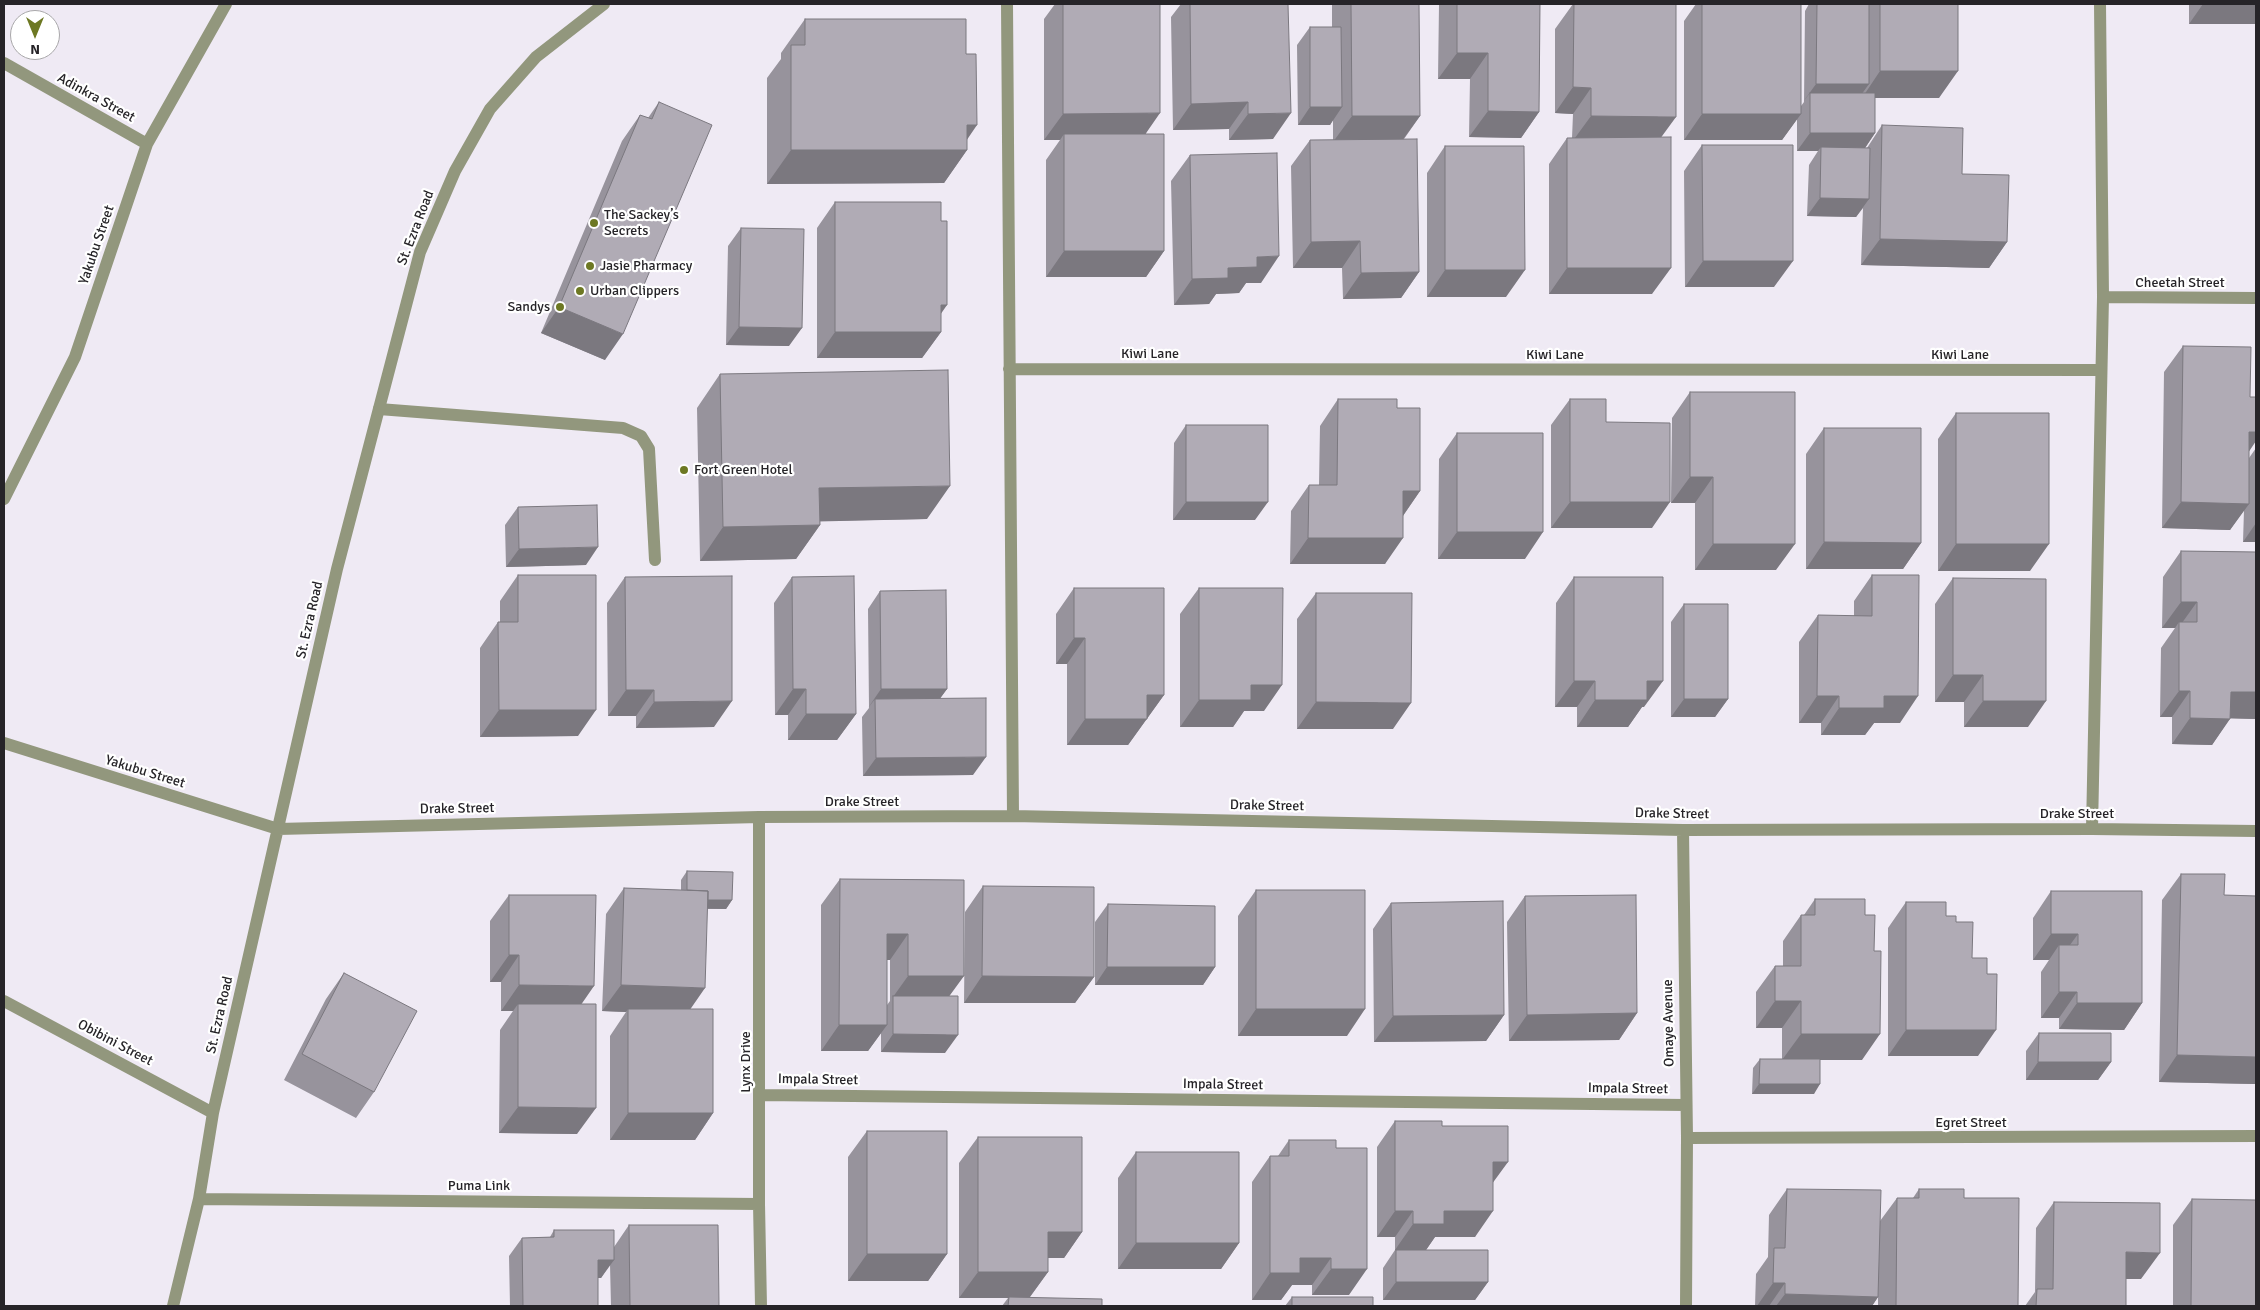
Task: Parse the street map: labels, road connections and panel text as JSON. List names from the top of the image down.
{
  "streets": {
    "street": [
      "Adinkra Street",
      "St. Ezra Road",
      "Yakubu Street",
      "Cheetah Street",
      "Kiwi Lane",
      "Drake Street",
      "Omaye Avenue",
      "Obibini Street",
      "Lynx Drive",
      "Impala Street",
      "Egret Street",
      "Puma Link"
    ]
  },
  "crossings": [
    ["Adinkra Street", "Yakubu Street"],
    ["St. Ezra Road", "Yakubu Street"],
    ["St. Ezra Road", "Drake Street"],
    ["St. Ezra Road", "Obibini Street"],
    ["St. Ezra Road", "Puma Link"],
    ["Yakubu Street", "Drake Street"],
    ["Drake Street", "Omaye Avenue"],
    ["Drake Street", "Lynx Drive"],
    ["Omaye Avenue", "Impala Street"],
    ["Omaye Avenue", "Egret Street"],
    ["Lynx Drive", "Impala Street"],
    ["Lynx Drive", "Puma Link"]
  ],
  "places": [
    "The Sackey’s Secrets",
    "Jasie Pharmacy",
    "Urban Clippers",
    "Sandys",
    "Fort Green Hotel"
  ],
  "north": "bottom"
}
